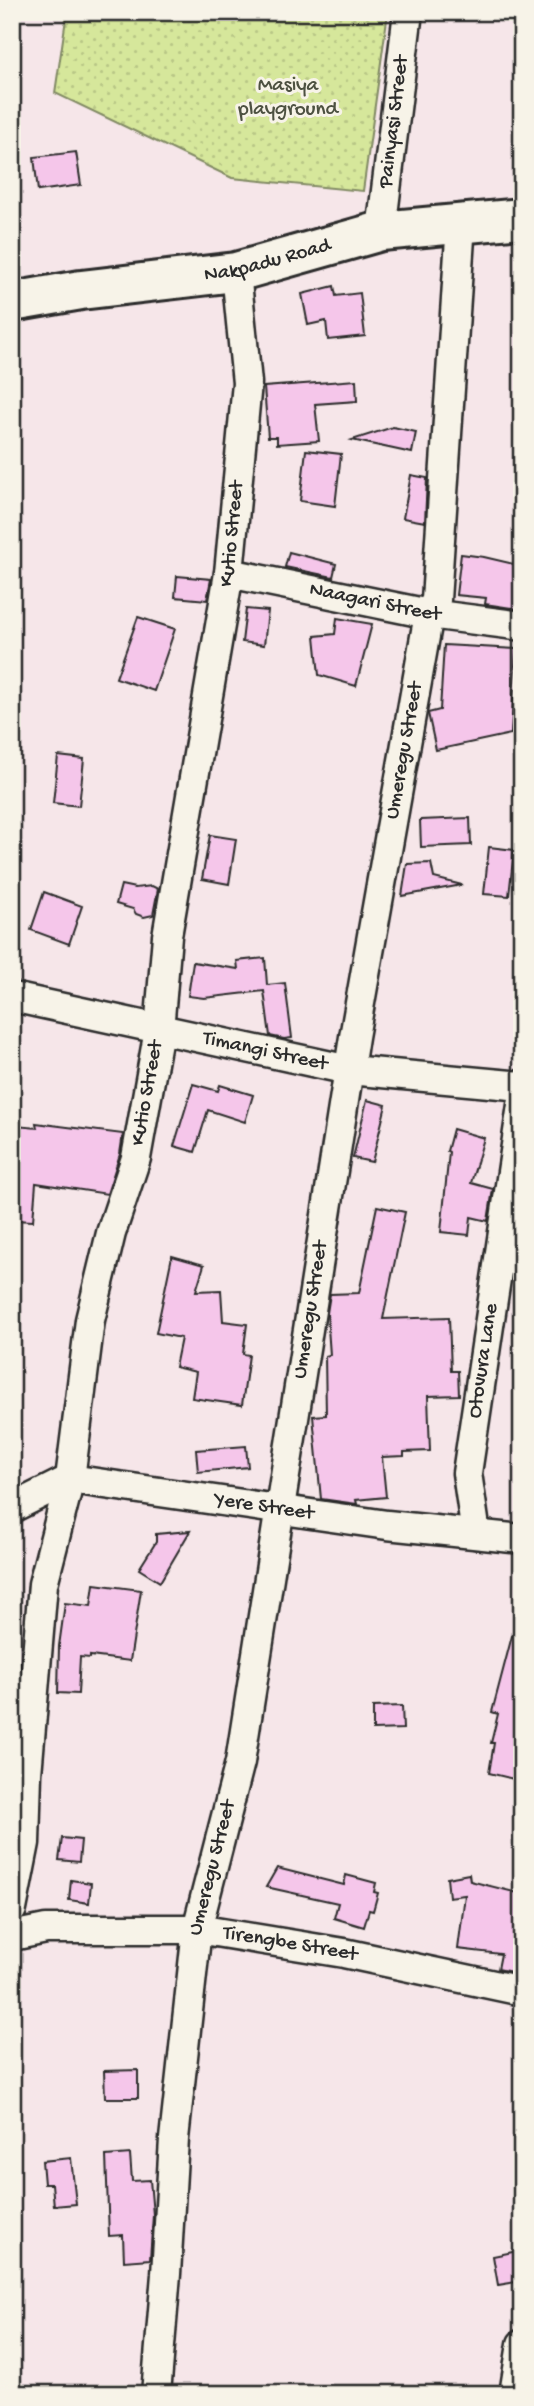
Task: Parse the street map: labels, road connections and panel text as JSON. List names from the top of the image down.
{
  "streets": {
    "street": [
      "Painyasi Street",
      "Nakpadu Road",
      "Kutio Street",
      "Naagari Street",
      "Umeregu Street",
      "Timangi Street",
      "Otovura Lane",
      "Yere Street",
      "Tirengbe Street"
    ]
  },
  "crossings": [
    ["Painyasi Street", "Nakpadu Road"],
    ["Nakpadu Road", "Kutio Street"],
    ["Nakpadu Road", "Umeregu Street"],
    ["Kutio Street", "Naagari Street"],
    ["Kutio Street", "Timangi Street"],
    ["Kutio Street", "Yere Street"],
    ["Naagari Street", "Umeregu Street"],
    ["Umeregu Street", "Timangi Street"],
    ["Umeregu Street", "Yere Street"],
    ["Umeregu Street", "Tirengbe Street"],
    ["Otovura Lane", "Yere Street"]
  ],
  "parks": ["Masiya playground"]
}
